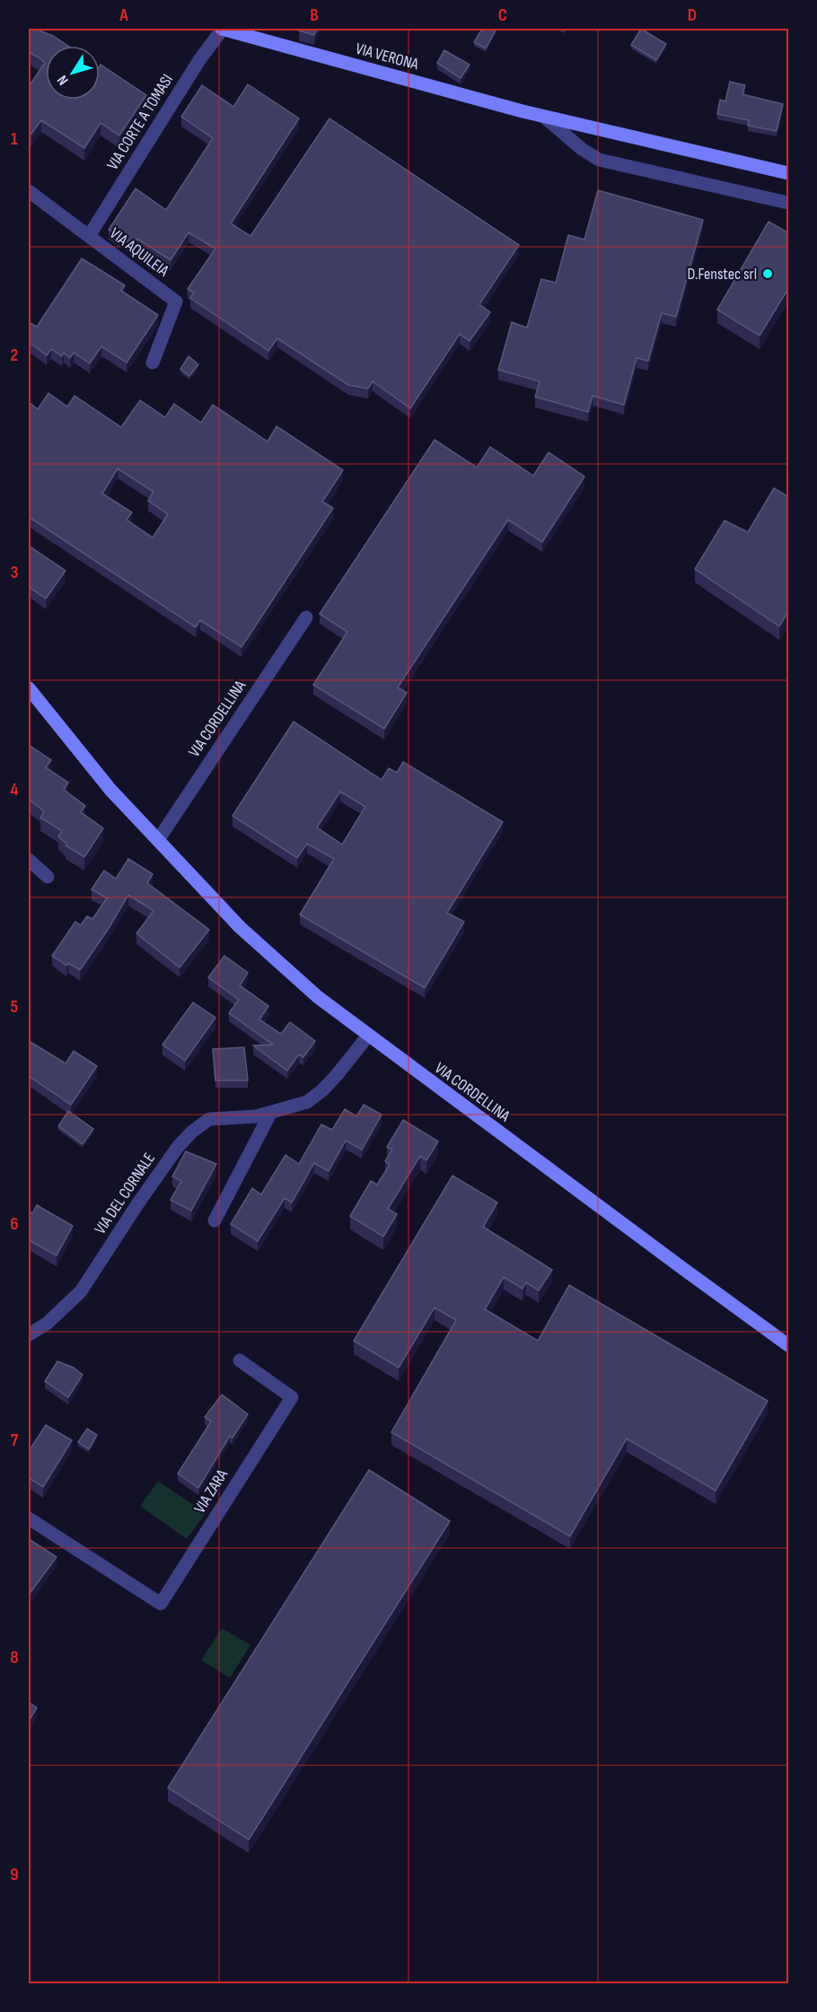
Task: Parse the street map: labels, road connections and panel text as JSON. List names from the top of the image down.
{
  "streets": {
    "street": [
      "VIA VERONA",
      "VIA CORTE A TOMASI",
      "VIA AQUILEIA",
      "VIA CORDELLINA",
      "VIA DEL CORNALE",
      "VIA ZARA"
    ]
  },
  "crossings": [
    ["VIA VERONA", "VIA CORTE A TOMASI"],
    ["VIA CORTE A TOMASI", "VIA AQUILEIA"],
    ["VIA CORDELLINA", "VIA DEL CORNALE"]
  ],
  "places": ["D.Fenstec srl"],
  "north": "bottom left",
  "grid": {
    "columns": [
      "A",
      "B",
      "C",
      "D"
    ],
    "rows": [
      "1",
      "2",
      "3",
      "4",
      "5",
      "6",
      "7",
      "8",
      "9"
    ]
  }
}
